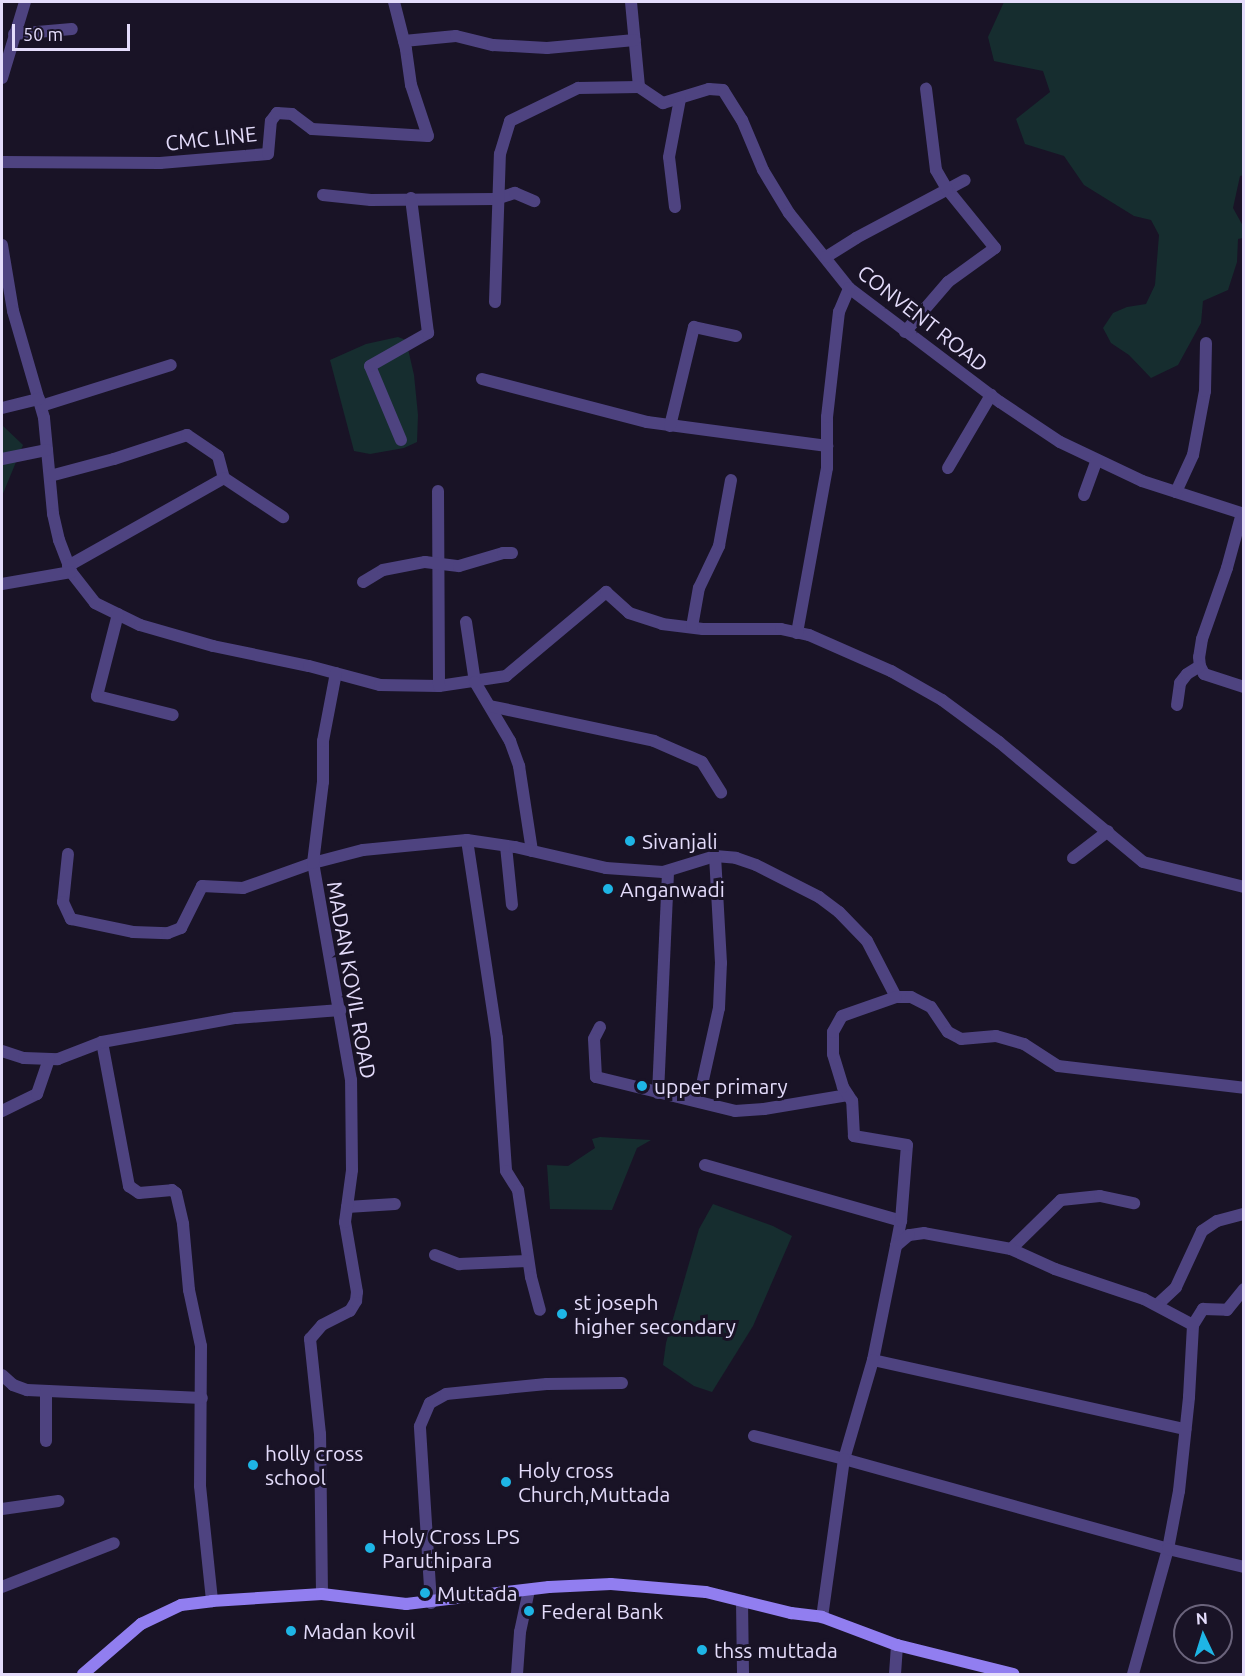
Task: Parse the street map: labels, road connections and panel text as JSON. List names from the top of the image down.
{
  "streets": {
    "street": ["CMC LINE", "CONVENT ROAD", "MADAN KOVIL ROAD"]
  },
  "places": [
    "Sivanjali",
    "Anganwadi",
    "upper primary",
    "st joseph higher secondary",
    "holly cross school",
    "Holy cross Church,Muttada",
    "Holy Cross LPS Paruthipara",
    "Muttada",
    "Federal Bank",
    "Madan kovil",
    "thss muttada"
  ],
  "scale_bar": "50 m",
  "north": "top"
}
